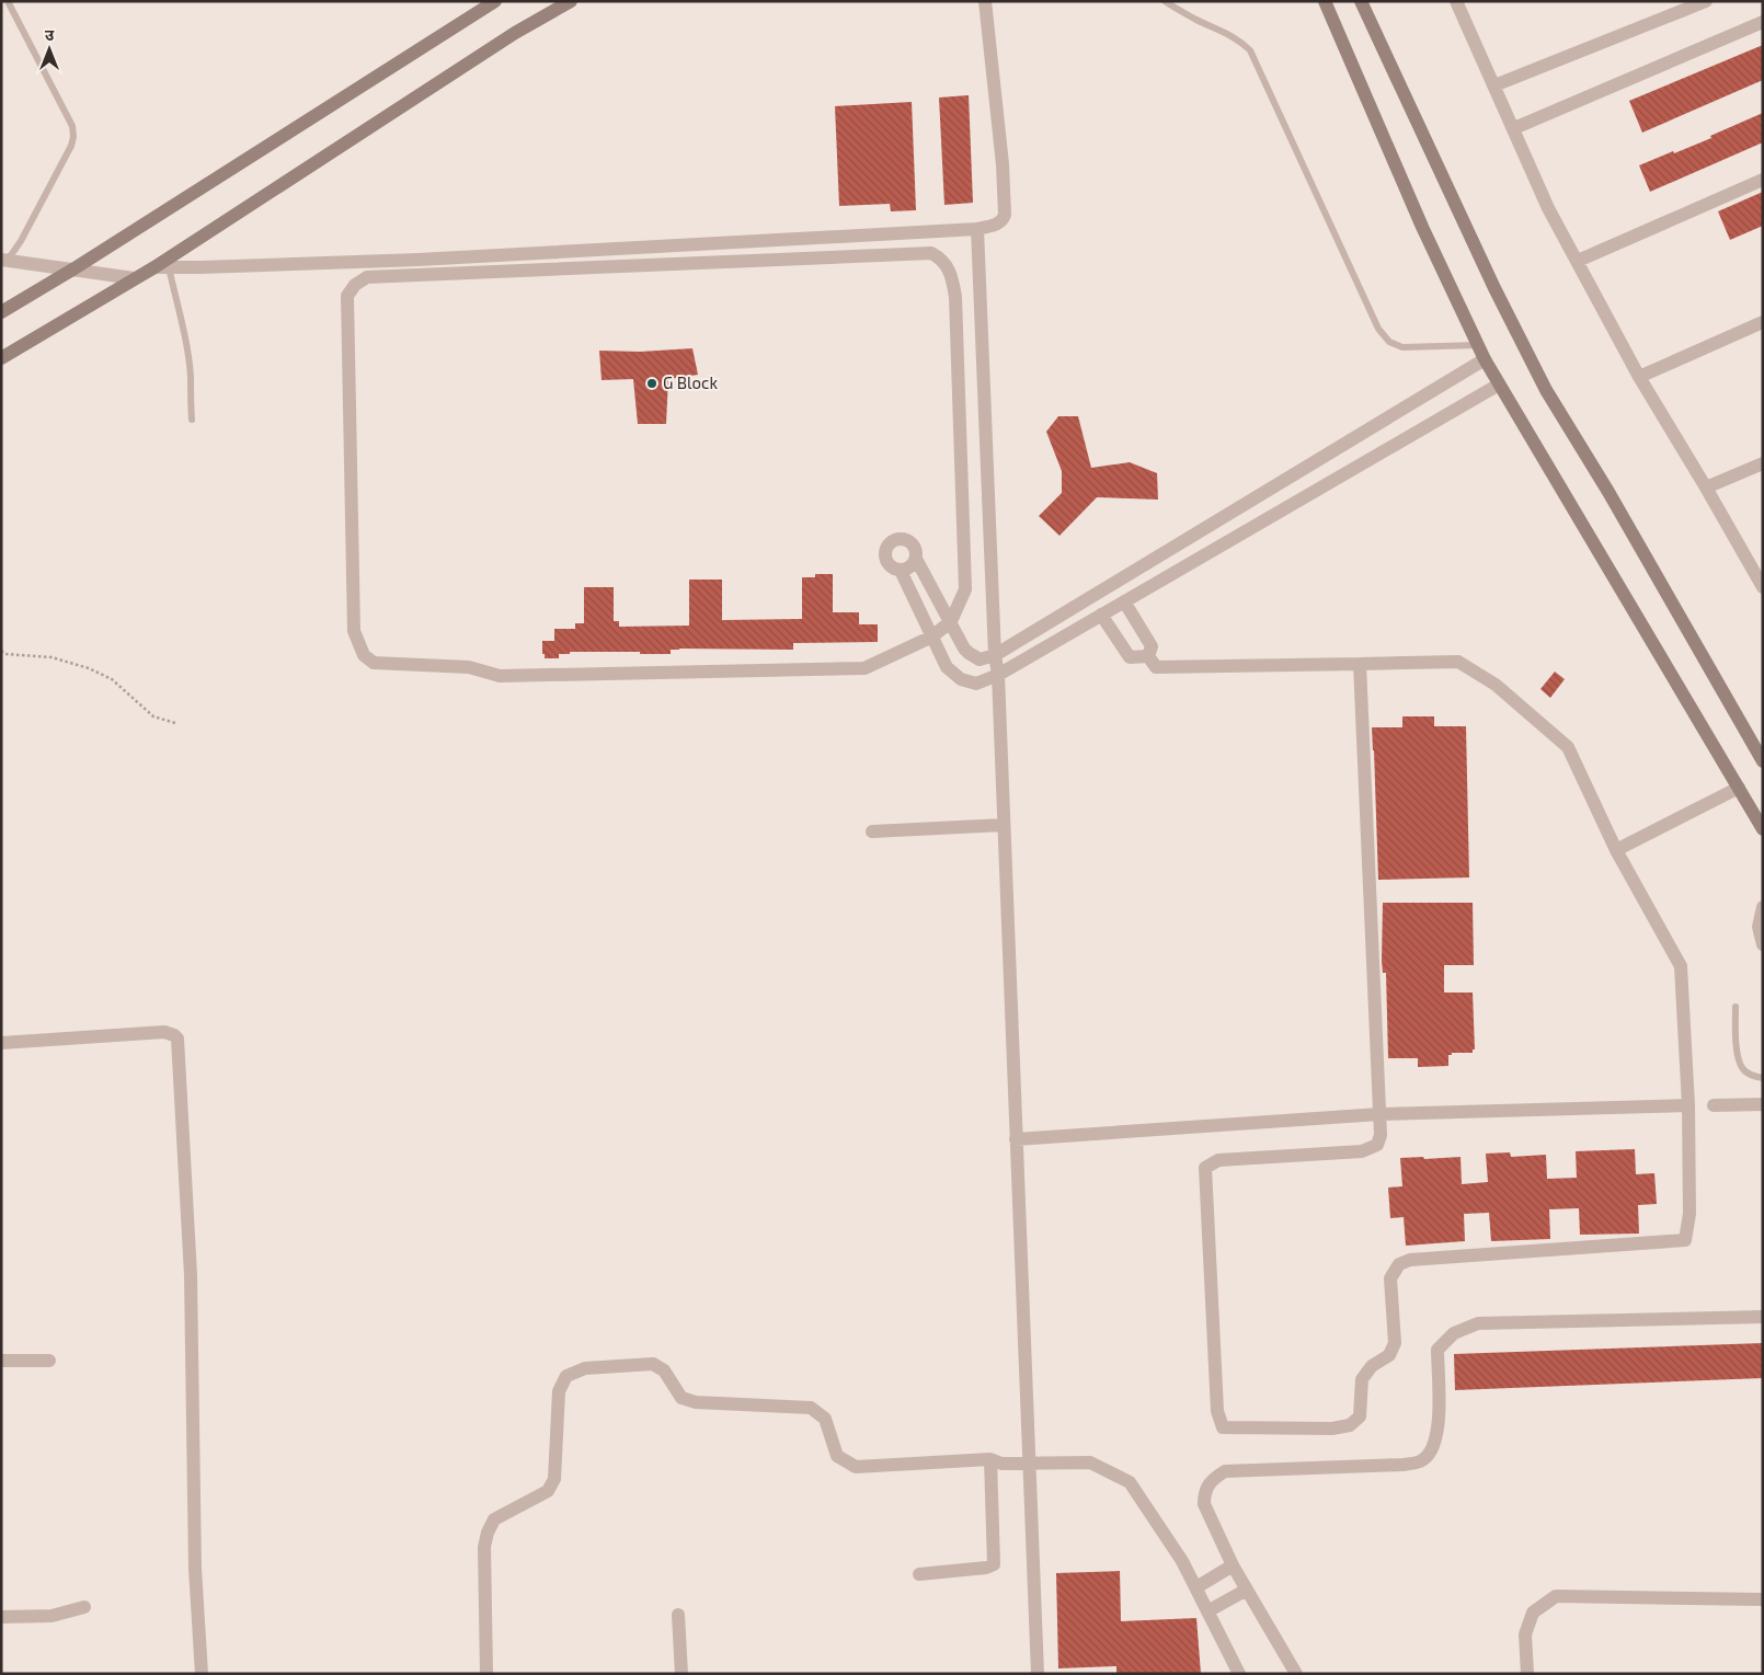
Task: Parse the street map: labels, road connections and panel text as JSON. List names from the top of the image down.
{
  "places": ["G Block"],
  "north": "top"
}
